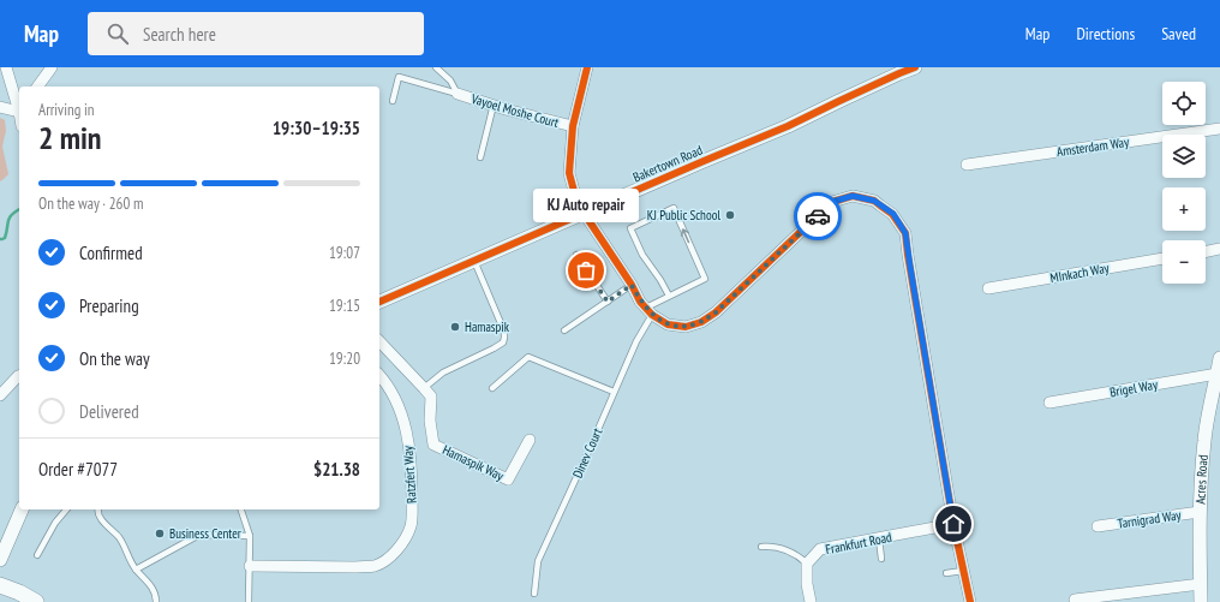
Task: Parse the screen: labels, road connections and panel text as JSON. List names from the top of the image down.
{
  "streets": {
    "street": [
      "Vayoel Moshe Court",
      "Amsterdam Way",
      "Bakertown Road",
      "MInkach Way",
      "Brigel Way",
      "Hamaspik Way",
      "Ratzfert Way",
      "Acres Road",
      "Tarnigrad Way",
      "Frankfurt Road"
    ],
    "lane": ["Dinev Court"]
  },
  "crossings": [
    ["Brigel Way", "Acres Road"],
    ["Acres Road", "Tarnigrad Way"]
  ],
  "places": [
    "KJ Public School",
    "KJ Auto repair",
    "Hamaspik",
    "Business Center"
  ],
  "page": {
    "header": "Map",
    "search": "Search here",
    "nav": ["Map", "Directions", "Saved"],
    "map_buttons": ["+", "−"],
    "heading": ["2 min", "Arriving in", "19:30–19:35"],
    "panel": ["Order #7077", "$21.38"],
    "bar": "On the way · 260 m",
    "bubble": "KJ Auto repair",
    "list": [
      ["Confirmed", "19:07"],
      ["Preparing", "19:15"],
      ["On the way", "19:20"],
      "Delivered"
    ]
  }
}
